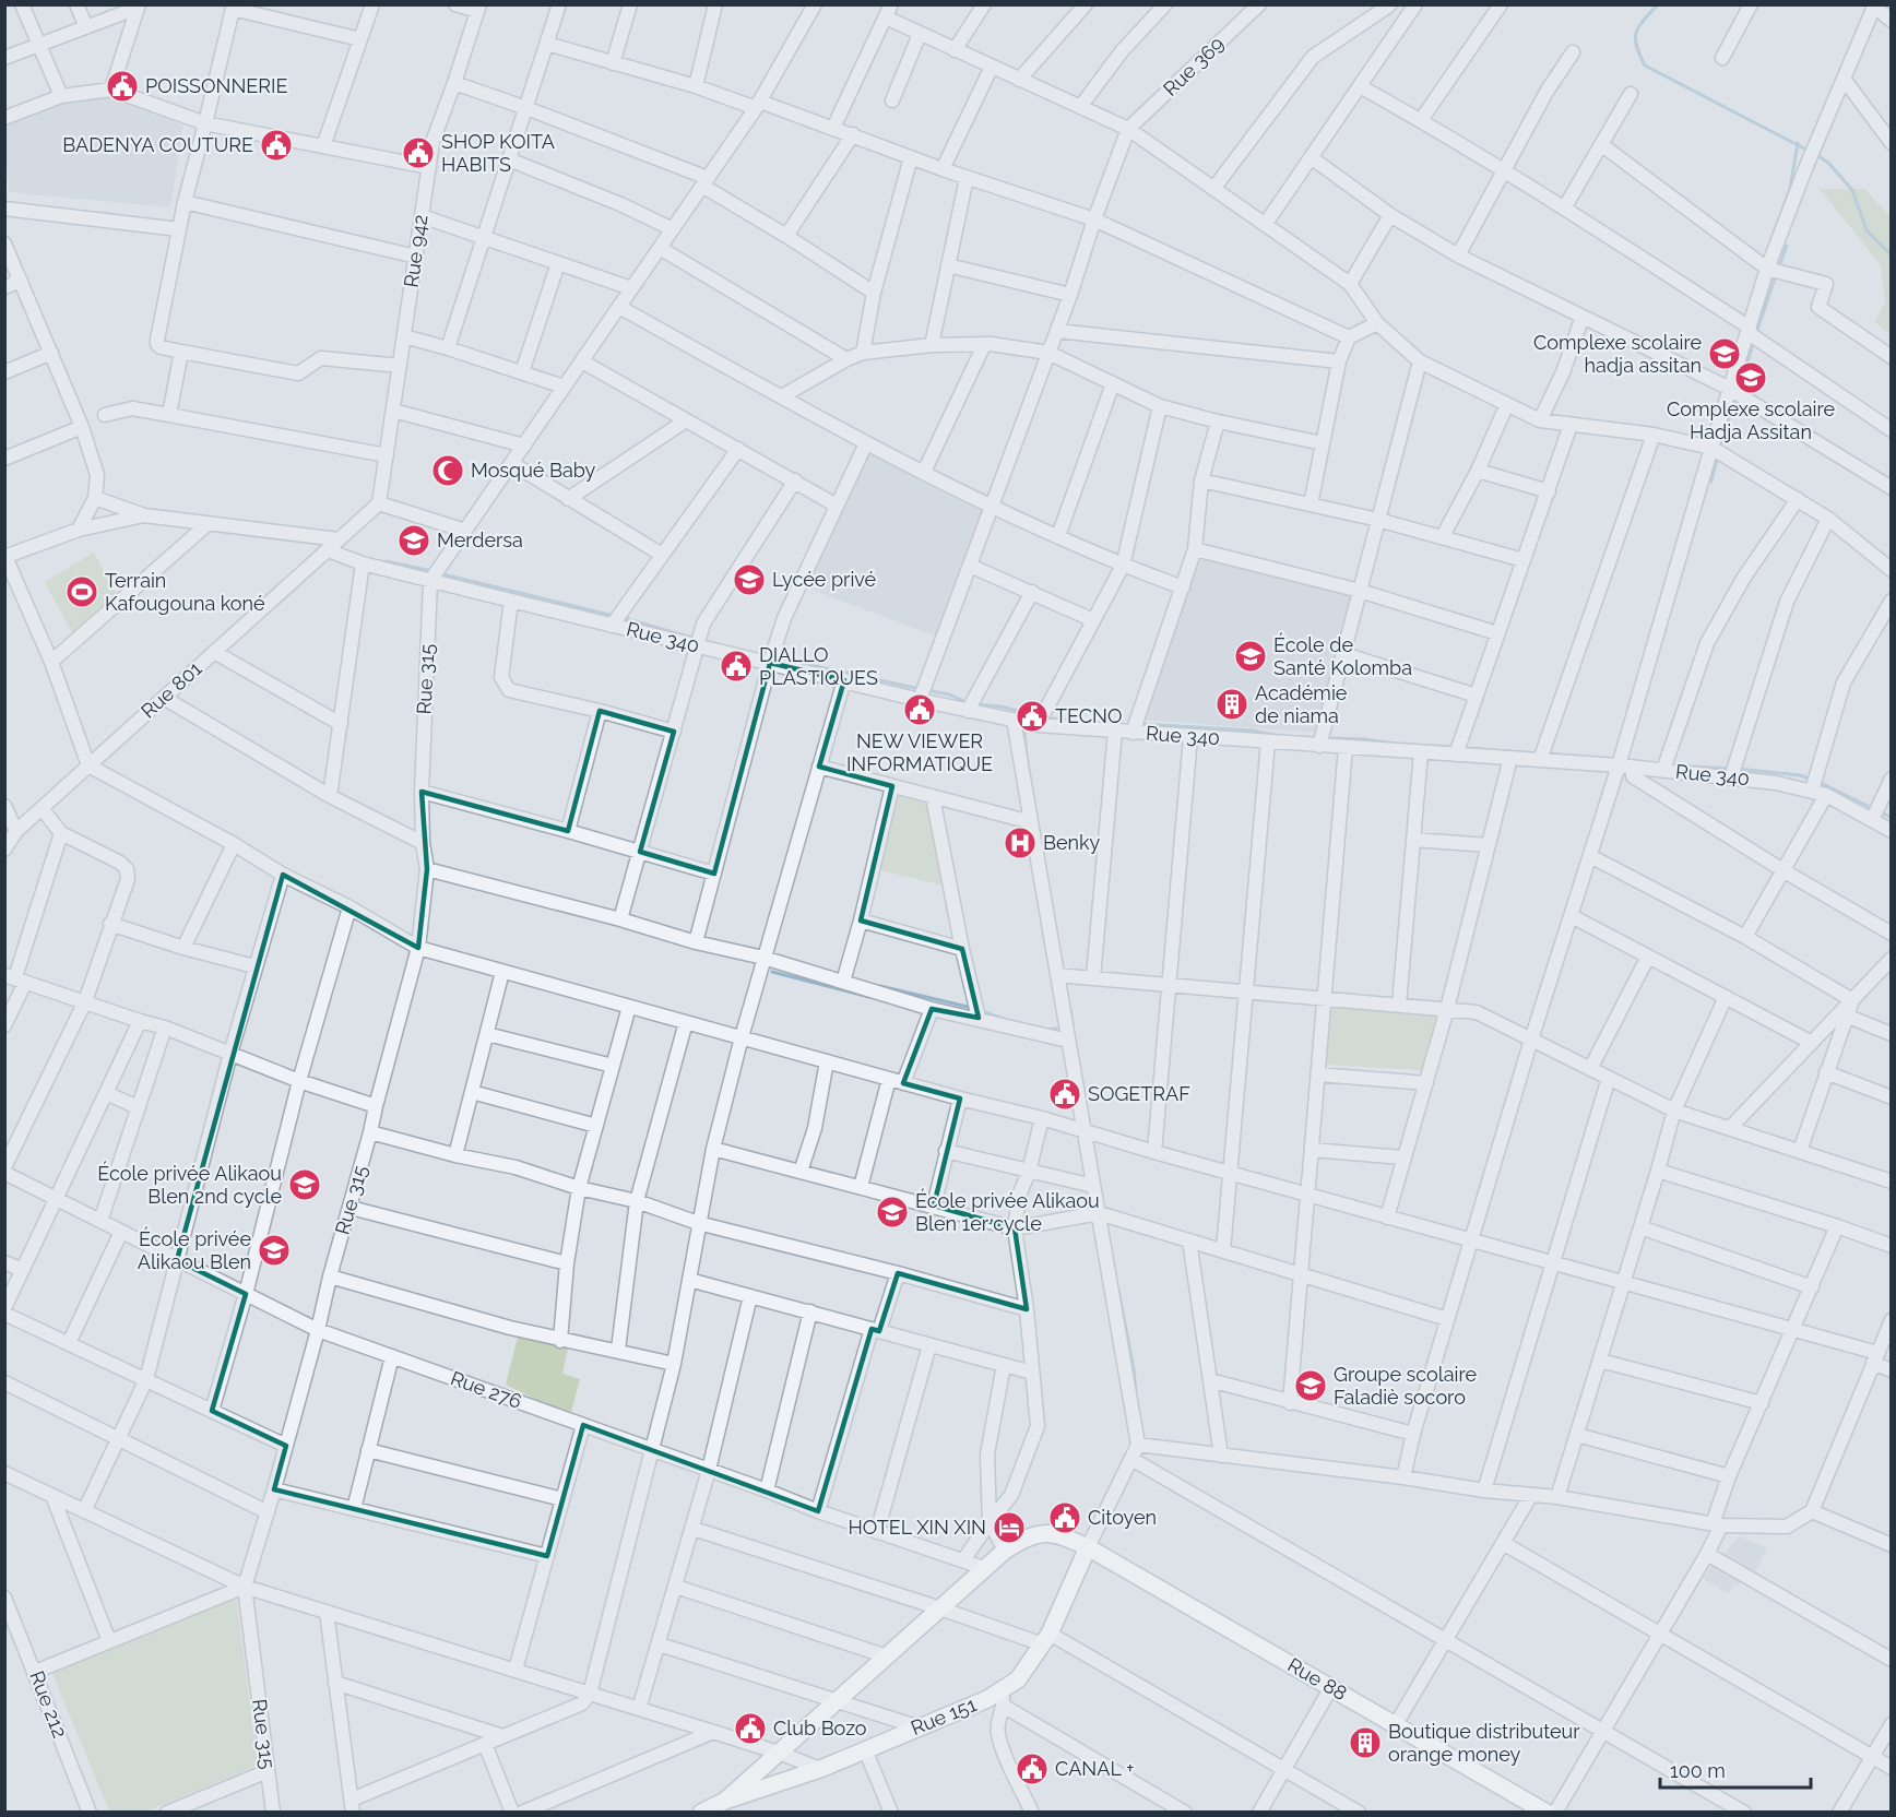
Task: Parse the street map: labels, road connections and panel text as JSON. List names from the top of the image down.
{
  "streets": {
    "main road": ["Rue 88", "Rue 151"],
    "street": [
      "Rue 369",
      "Rue 942",
      "Rue 340",
      "Rue 315",
      "Rue 801",
      "Rue 276",
      "Rue 212"
    ]
  },
  "crossings": [
    ["Rue 942", "Rue 801"],
    ["Rue 340", "Rue 315"],
    ["Rue 340", "Rue 801"],
    ["Rue 315", "Rue 276"],
    ["Rue 276", "Rue 88"],
    ["Rue 88", "Rue 151"]
  ],
  "places": {
    "public building": [
      "POISSONNERIE",
      "BADENYA COUTURE",
      "SHOP KOITA HABITS",
      "DIALLO PLASTIQUES",
      "NEW VIEWER INFORMATIQUE",
      "TECNO",
      "SOGETRAF",
      "Citoyen",
      "Club Bozo",
      "CANAL +"
    ],
    "school or university": [
      "Complexe scolaire hadja assitan",
      "Complexe scolaire Hadja Assitan",
      "Merdersa",
      "Lycée privé",
      "École de Santé Kolomba",
      "École privée Alikaou Blen 2nd cycle",
      "École privée Alikaou Blen 1er cycle",
      "École privée Alikaou Blen",
      "Groupe scolaire Faladiè socoro"
    ],
    "mosque": ["Mosqué Baby"],
    "sports": ["Terrain Kafougouna koné"],
    "building": ["Académie de niama", "Boutique distributeur orange money"],
    "hospital": ["Benky"],
    "hotel": ["HOTEL XIN XIN"]
  },
  "scale_bar": "100 m"
}
